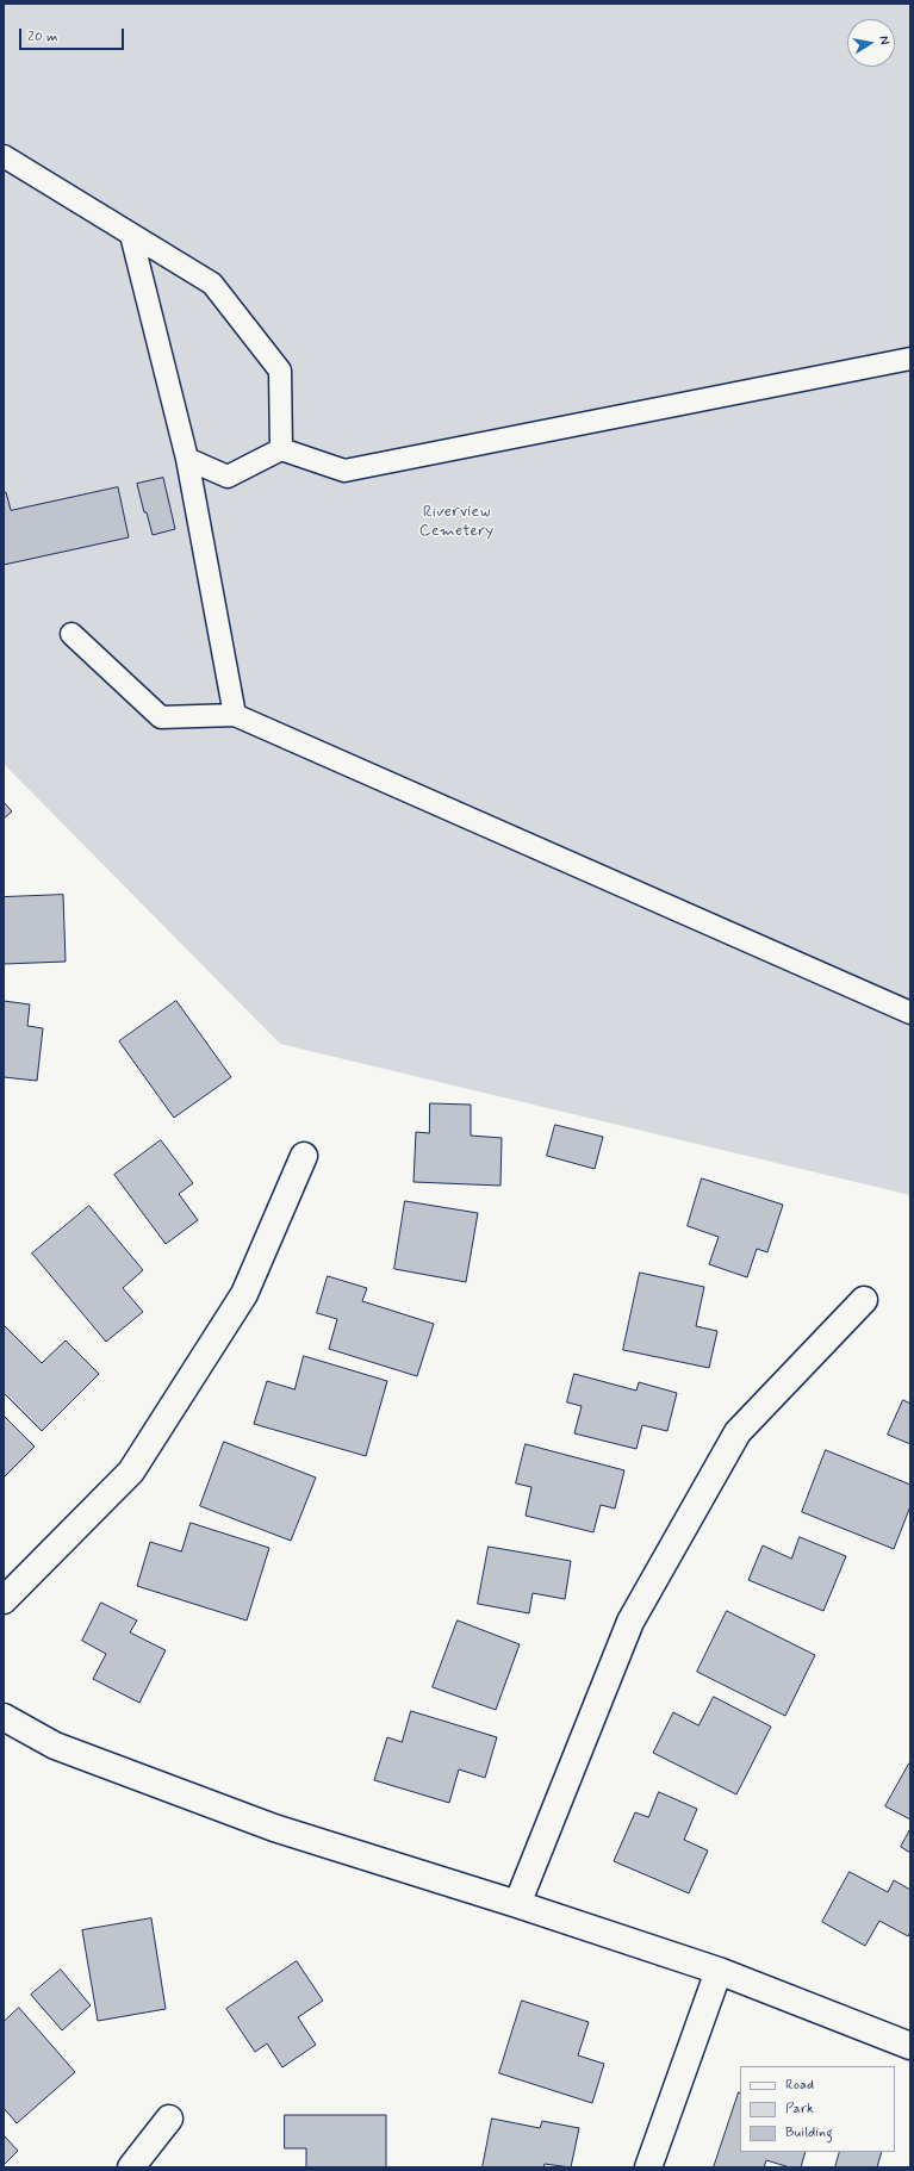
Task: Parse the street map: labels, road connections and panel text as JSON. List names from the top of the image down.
{
  "parks": ["Riverview Cemetery"],
  "legend": ["Road", "Park", "Building"],
  "scale_bar": "20 m",
  "north": "right"
}
